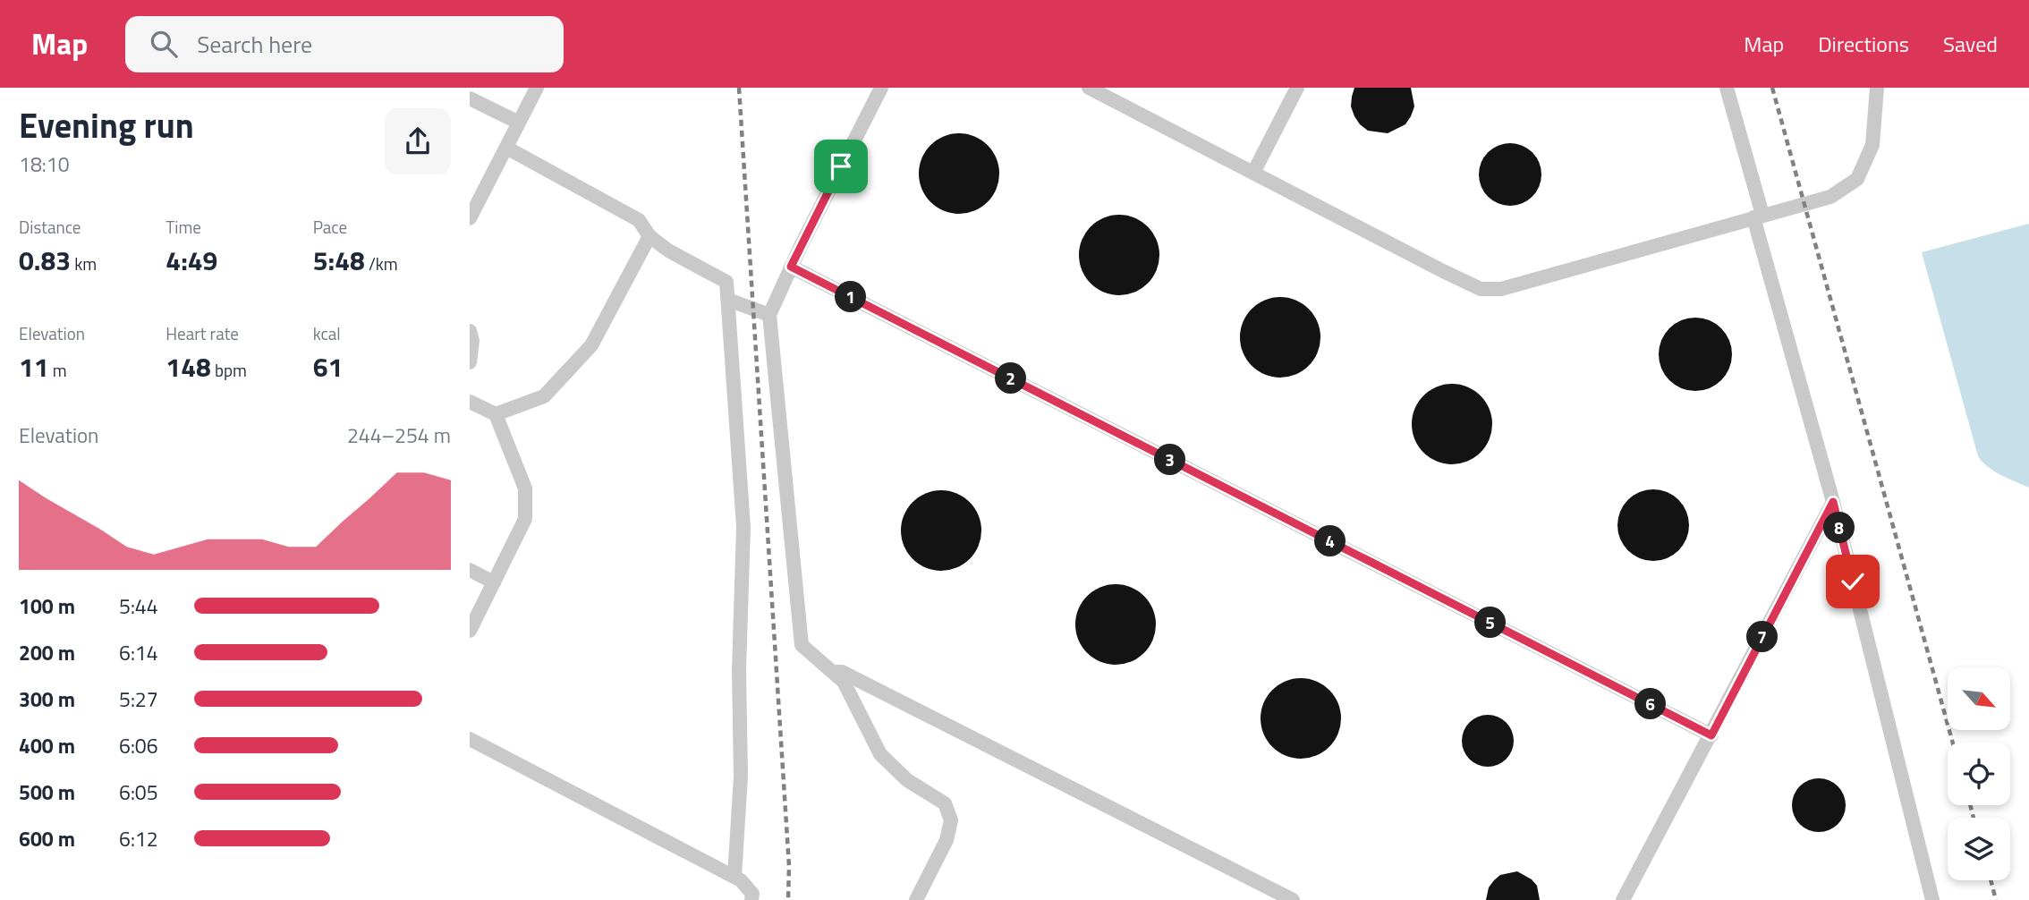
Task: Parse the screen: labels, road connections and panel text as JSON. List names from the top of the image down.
{
  "north": "bottom right",
  "page": {
    "header": "Map",
    "search": "Search here",
    "nav": ["Map", "Directions", "Saved"],
    "heading": ["Evening run", "18:10"],
    "stats": [
      ["Distance", "0.83 km"],
      ["Time", "4:49"],
      ["Pace", "5:48 /km"],
      ["Elevation", "11 m"],
      ["Heart rate", "148 bpm"],
      ["kcal", "61"]
    ],
    "pins": [
      "1",
      "2",
      "3",
      "8",
      "4",
      "5",
      "7",
      "6"
    ],
    "chart": ["Elevation", "244–254 m"],
    "list": [
      {
        "name": "100 m",
        "note": "5:44"
      },
      {
        "name": "200 m",
        "note": "6:14"
      },
      {
        "name": "300 m",
        "note": "5:27"
      },
      {
        "name": "400 m",
        "note": "6:06"
      },
      {
        "name": "500 m",
        "note": "6:05"
      },
      {
        "name": "600 m",
        "note": "6:12"
      }
    ]
  }
}
